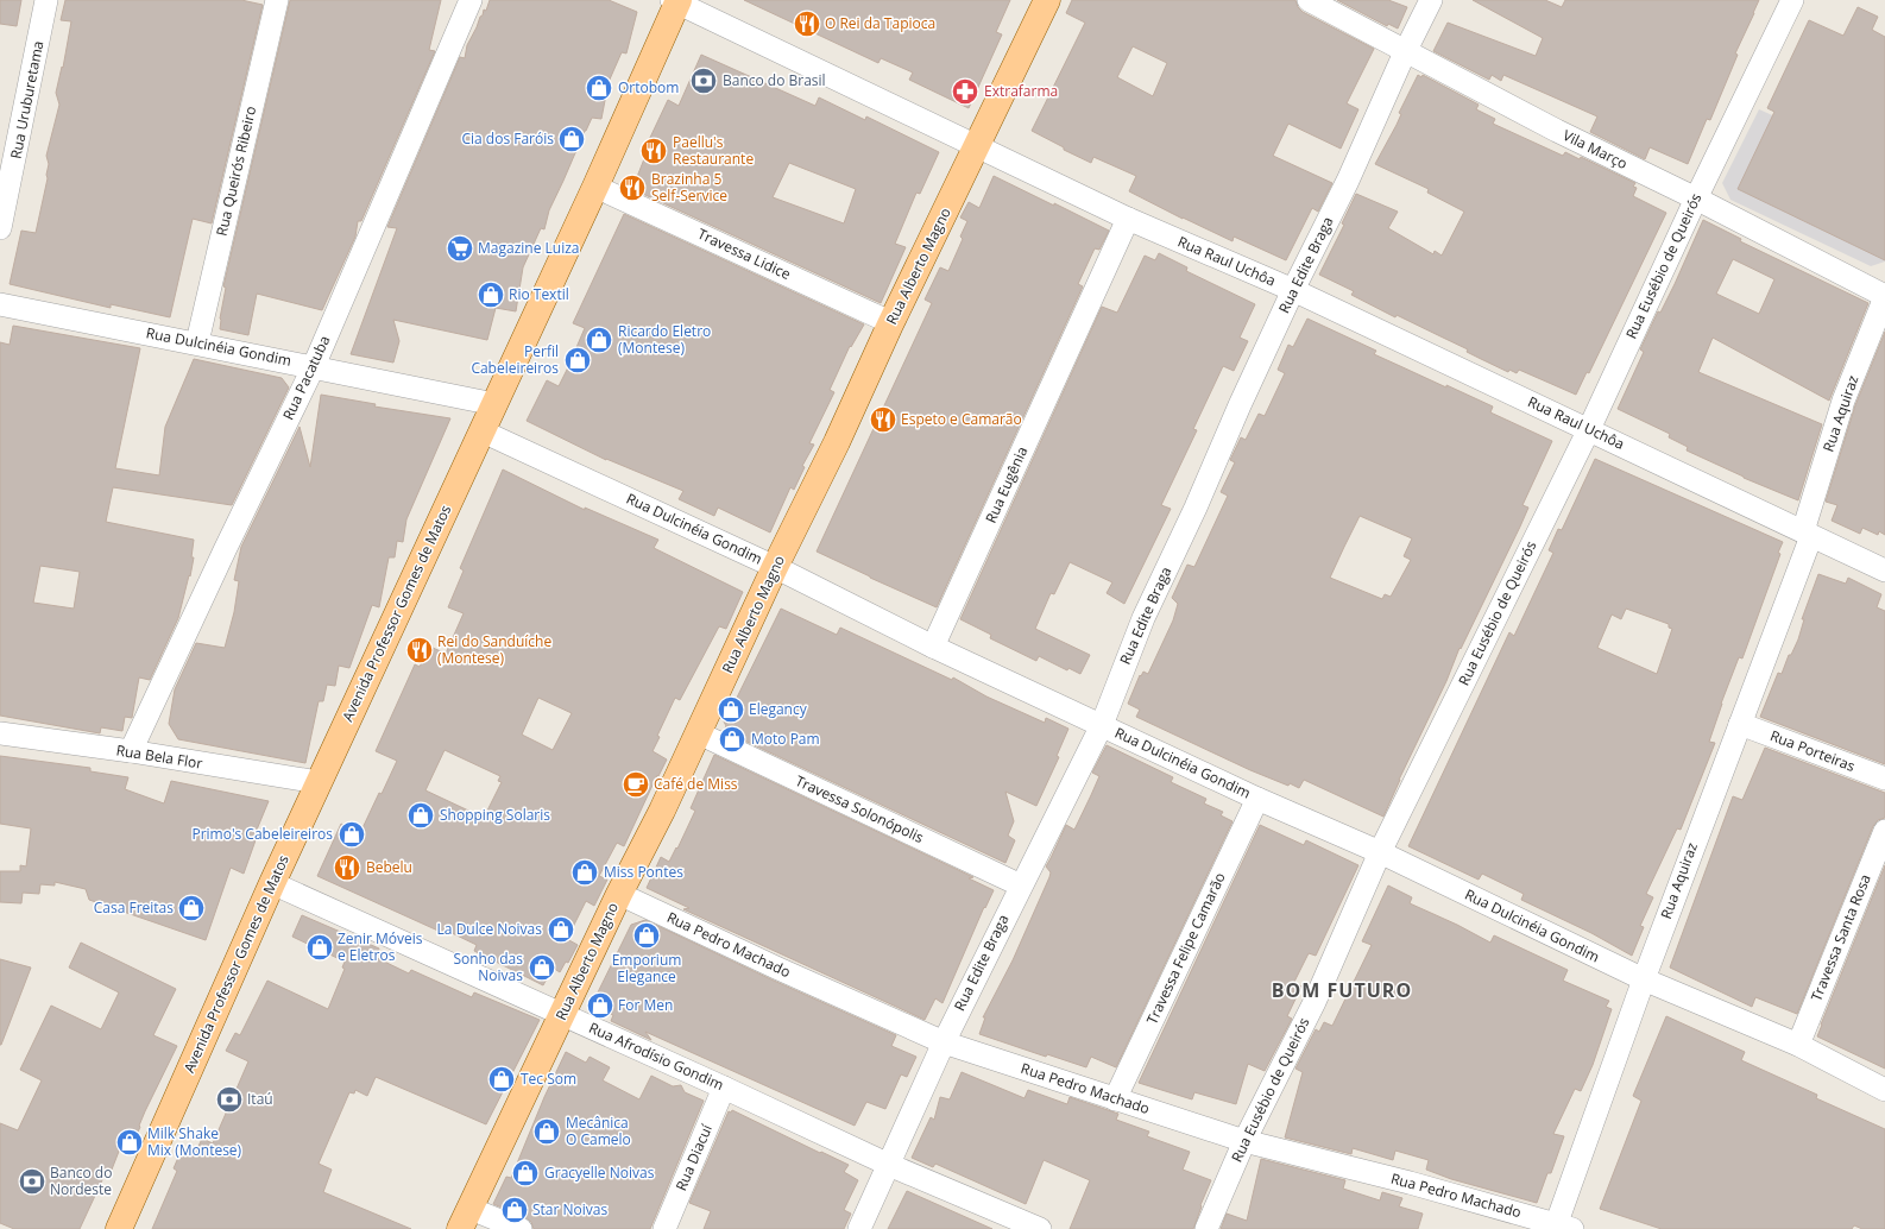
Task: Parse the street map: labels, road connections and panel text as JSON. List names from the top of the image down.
{
  "streets": {
    "main road": ["Rua Alberto Magno", "Avenida Professor Gomes de Matos"],
    "street": [
      "Rua Uruburetama",
      "Vila Março",
      "Rua Queirós Ribeiro",
      "Travessa Lidice",
      "Rua Raul Uchôa",
      "Rua Edite Braga",
      "Rua Eusébio de Queirós",
      "Rua Dulcinéia Gondim",
      "Rua Pacatuba",
      "Rua Aquiraz",
      "Rua Eugênia",
      "Rua Porteiras",
      "Rua Bela Flor",
      "Travessa Solonópolis",
      "Travessa Santa Rosa",
      "Rua Pedro Machado",
      "Travessa Felipe Camarão",
      "Rua Afrodísio Gondim",
      "Rua Diacuí"
    ]
  },
  "crossings": [
    ["Vila Março", "Rua Edite Braga"],
    ["Vila Março", "Rua Eusébio de Queirós"],
    ["Vila Março", "Rua Aquiraz"],
    ["Rua Queirós Ribeiro", "Rua Dulcinéia Gondim"],
    ["Travessa Lidice", "Rua Alberto Magno"],
    ["Travessa Lidice", "Avenida Professor Gomes de Matos"],
    ["Rua Raul Uchôa", "Rua Edite Braga"],
    ["Rua Raul Uchôa", "Rua Alberto Magno"],
    ["Rua Raul Uchôa", "Rua Eusébio de Queirós"],
    ["Rua Raul Uchôa", "Rua Aquiraz"],
    ["Rua Raul Uchôa", "Rua Eugênia"],
    ["Rua Raul Uchôa", "Avenida Professor Gomes de Matos"],
    ["Rua Edite Braga", "Rua Dulcinéia Gondim"],
    ["Rua Edite Braga", "Travessa Solonópolis"],
    ["Rua Edite Braga", "Rua Pedro Machado"],
    ["Rua Edite Braga", "Rua Afrodísio Gondim"],
    ["Rua Alberto Magno", "Rua Dulcinéia Gondim"],
    ["Rua Alberto Magno", "Travessa Solonópolis"],
    ["Rua Alberto Magno", "Rua Pedro Machado"],
    ["Rua Alberto Magno", "Rua Afrodísio Gondim"],
    ["Rua Eusébio de Queirós", "Rua Dulcinéia Gondim"],
    ["Rua Eusébio de Queirós", "Rua Pedro Machado"],
    ["Rua Dulcinéia Gondim", "Rua Pacatuba"],
    ["Rua Dulcinéia Gondim", "Rua Aquiraz"],
    ["Rua Dulcinéia Gondim", "Rua Eugênia"],
    ["Rua Dulcinéia Gondim", "Avenida Professor Gomes de Matos"],
    ["Rua Dulcinéia Gondim", "Travessa Santa Rosa"],
    ["Rua Dulcinéia Gondim", "Travessa Felipe Camarão"],
    ["Rua Pacatuba", "Rua Bela Flor"],
    ["Rua Aquiraz", "Rua Porteiras"],
    ["Rua Aquiraz", "Rua Pedro Machado"],
    ["Avenida Professor Gomes de Matos", "Rua Bela Flor"],
    ["Avenida Professor Gomes de Matos", "Rua Afrodísio Gondim"],
    ["Rua Pedro Machado", "Travessa Felipe Camarão"],
    ["Rua Afrodísio Gondim", "Rua Diacuí"]
  ],
  "districts": ["BOM FUTURO"],
  "places": {
    "restaurant": [
      "O Rei da Tapioca",
      "Paellu's Restaurante",
      "Brazinha 5 Self-Service",
      "Espeto e Camarão",
      "Rei do Sanduíche (Montese)",
      "Bebelu"
    ],
    "bank": ["Banco do Brasil", "Itaú", "Banco do Nordeste"],
    "shop": [
      "Ortobom",
      "Cia dos Faróis",
      "Rio Textil",
      "Ricardo Eletro (Montese)",
      "Perfil Cabeleireiros",
      "Elegancy",
      "Moto Pam",
      "Shopping Solaris",
      "Primo's Cabeleireiros",
      "Miss Pontes",
      "Casa Freitas",
      "La Dulce Noivas",
      "Emporium Elegance",
      "Zenir Móveis e Eletros",
      "Sonho das Noivas",
      "For Men",
      "Tec Som",
      "Mecânica O Camelo",
      "Milk Shake Mix (Montese)",
      "Gracyelle Noivas",
      "Star Noivas"
    ],
    "pharmacy": ["Extrafarma"],
    "supermarket": ["Magazine Luiza"],
    "cafe": ["Café de Miss"]
  }
}
